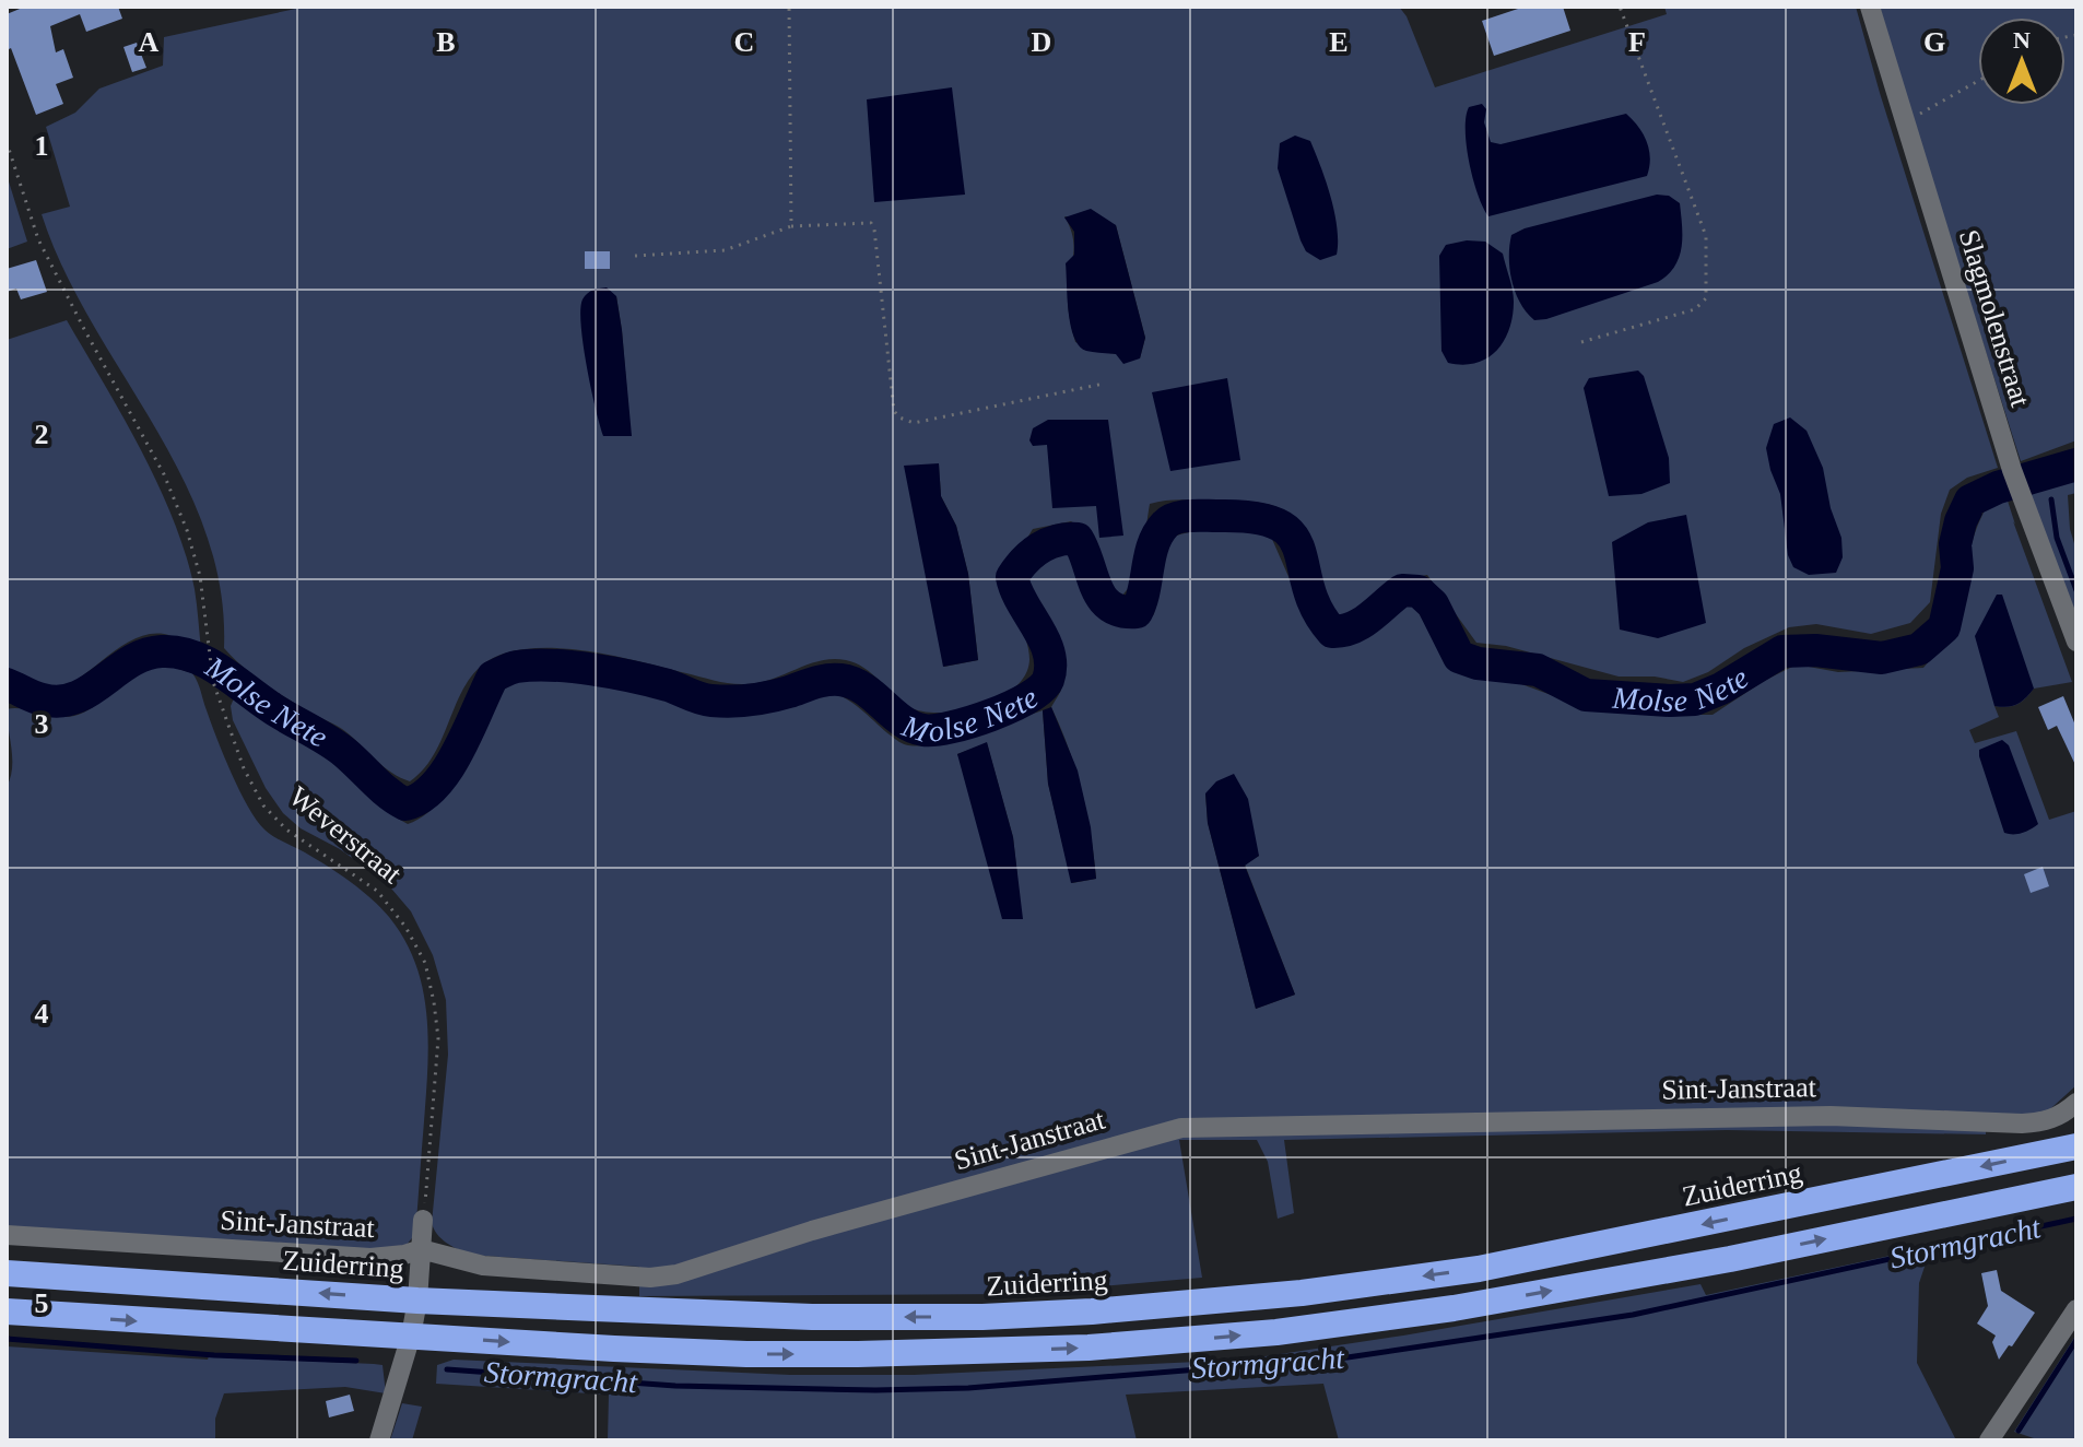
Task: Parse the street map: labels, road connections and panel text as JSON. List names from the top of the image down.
{
  "streets": {
    "highway": ["Zuiderring"],
    "street": ["Slagmolenstraat", "Sint-Janstraat"],
    "path": ["Weverstraat"]
  },
  "water": ["Molse Nete", "Stormgracht"],
  "north": "top",
  "grid": {
    "columns": [
      "A",
      "B",
      "C",
      "D",
      "E",
      "F",
      "G"
    ],
    "rows": [
      "1",
      "2",
      "3",
      "4",
      "5"
    ]
  }
}
